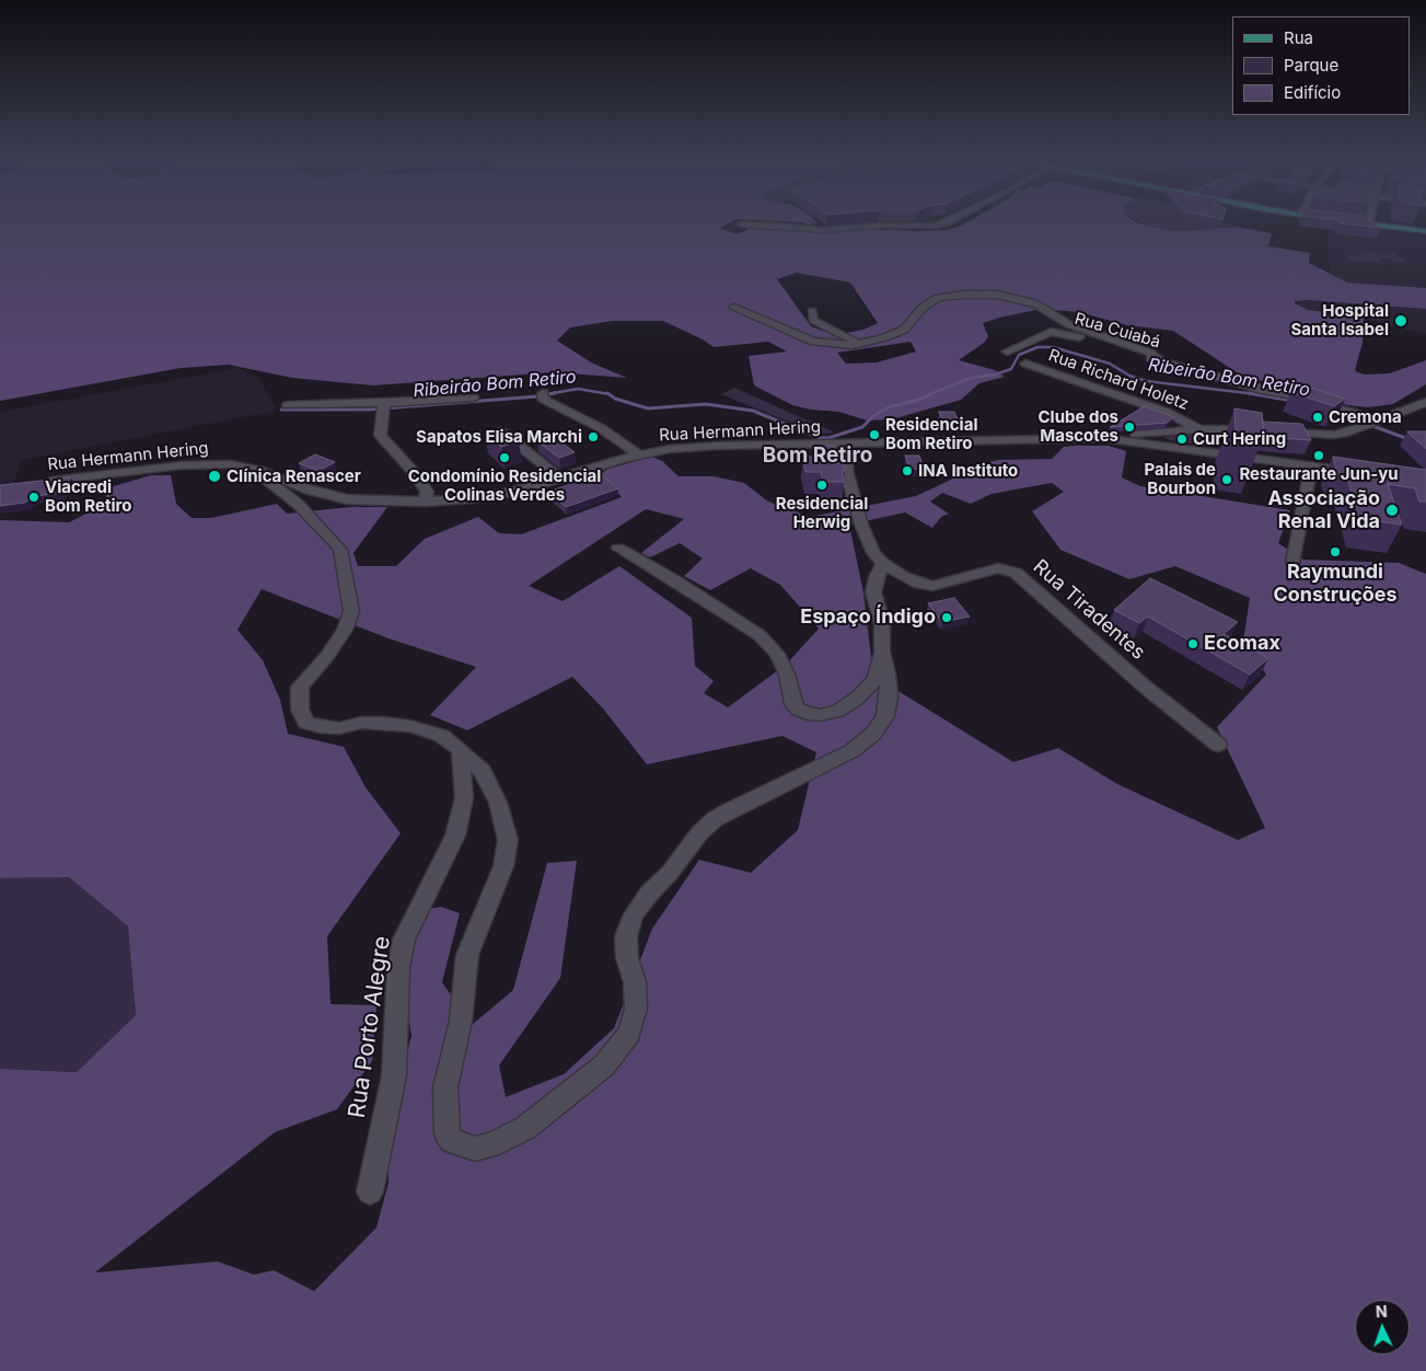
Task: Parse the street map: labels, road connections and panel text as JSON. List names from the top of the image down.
{
  "streets": {
    "street": [
      "Rua Cuiabá",
      "Rua Richard Holetz",
      "Rua Hermann Hering",
      "Rua Tiradentes",
      "Rua Porto Alegre"
    ]
  },
  "crossings": [
    ["Rua Hermann Hering", "Rua Tiradentes"]
  ],
  "districts": ["Bom Retiro"],
  "water": ["Ribeirão Bom Retiro"],
  "places": [
    "Hospital Santa Isabel",
    "Cremona",
    "Clube dos Mascotes",
    "Residencial Bom Retiro",
    "Sapatos Elisa Marchi",
    "Curt Hering",
    "Restaurante Jun-yu",
    "Condomínio Residencial Colinas Verdes",
    "INA Instituto",
    "Clínica Renascer",
    "Palais de Bourbon",
    "Residencial Herwig",
    "Viacredi Bom Retiro",
    "Associação Renal Vida",
    "Raymundi Construções",
    "Espaço Índigo",
    "Ecomax"
  ],
  "legend": ["Rua", "Parque", "Edifício"],
  "north": "top"
}
